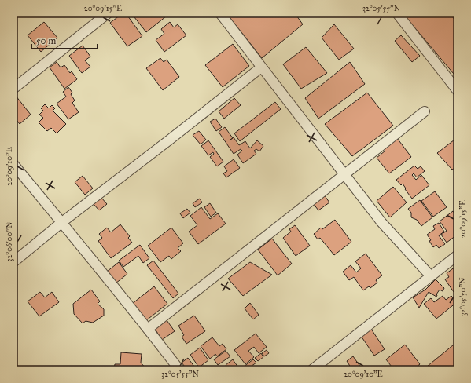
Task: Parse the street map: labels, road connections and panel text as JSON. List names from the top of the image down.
{
  "scale_bar": "50 m",
  "coordinates": [
    "20°09'15\"E",
    "32°05'55\"N",
    "20°09'10\"E",
    "32°06'00\"N",
    "32°05'50\"N"
  ]
}
